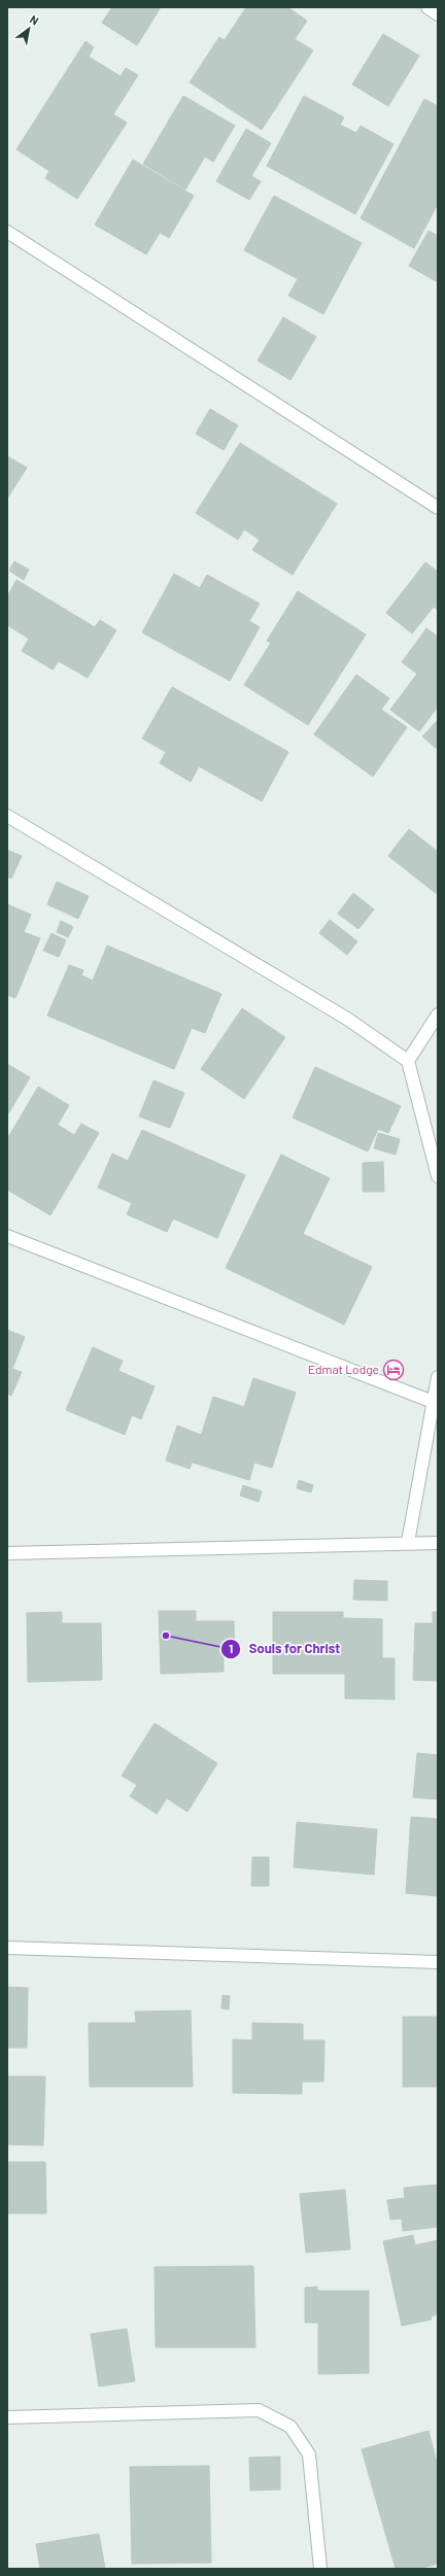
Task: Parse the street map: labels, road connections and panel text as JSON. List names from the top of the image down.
{
  "places": {
    "hotel": ["Edmat Lodge"],
    "other": ["Souls for Christ"]
  },
  "north": "top right"
}
